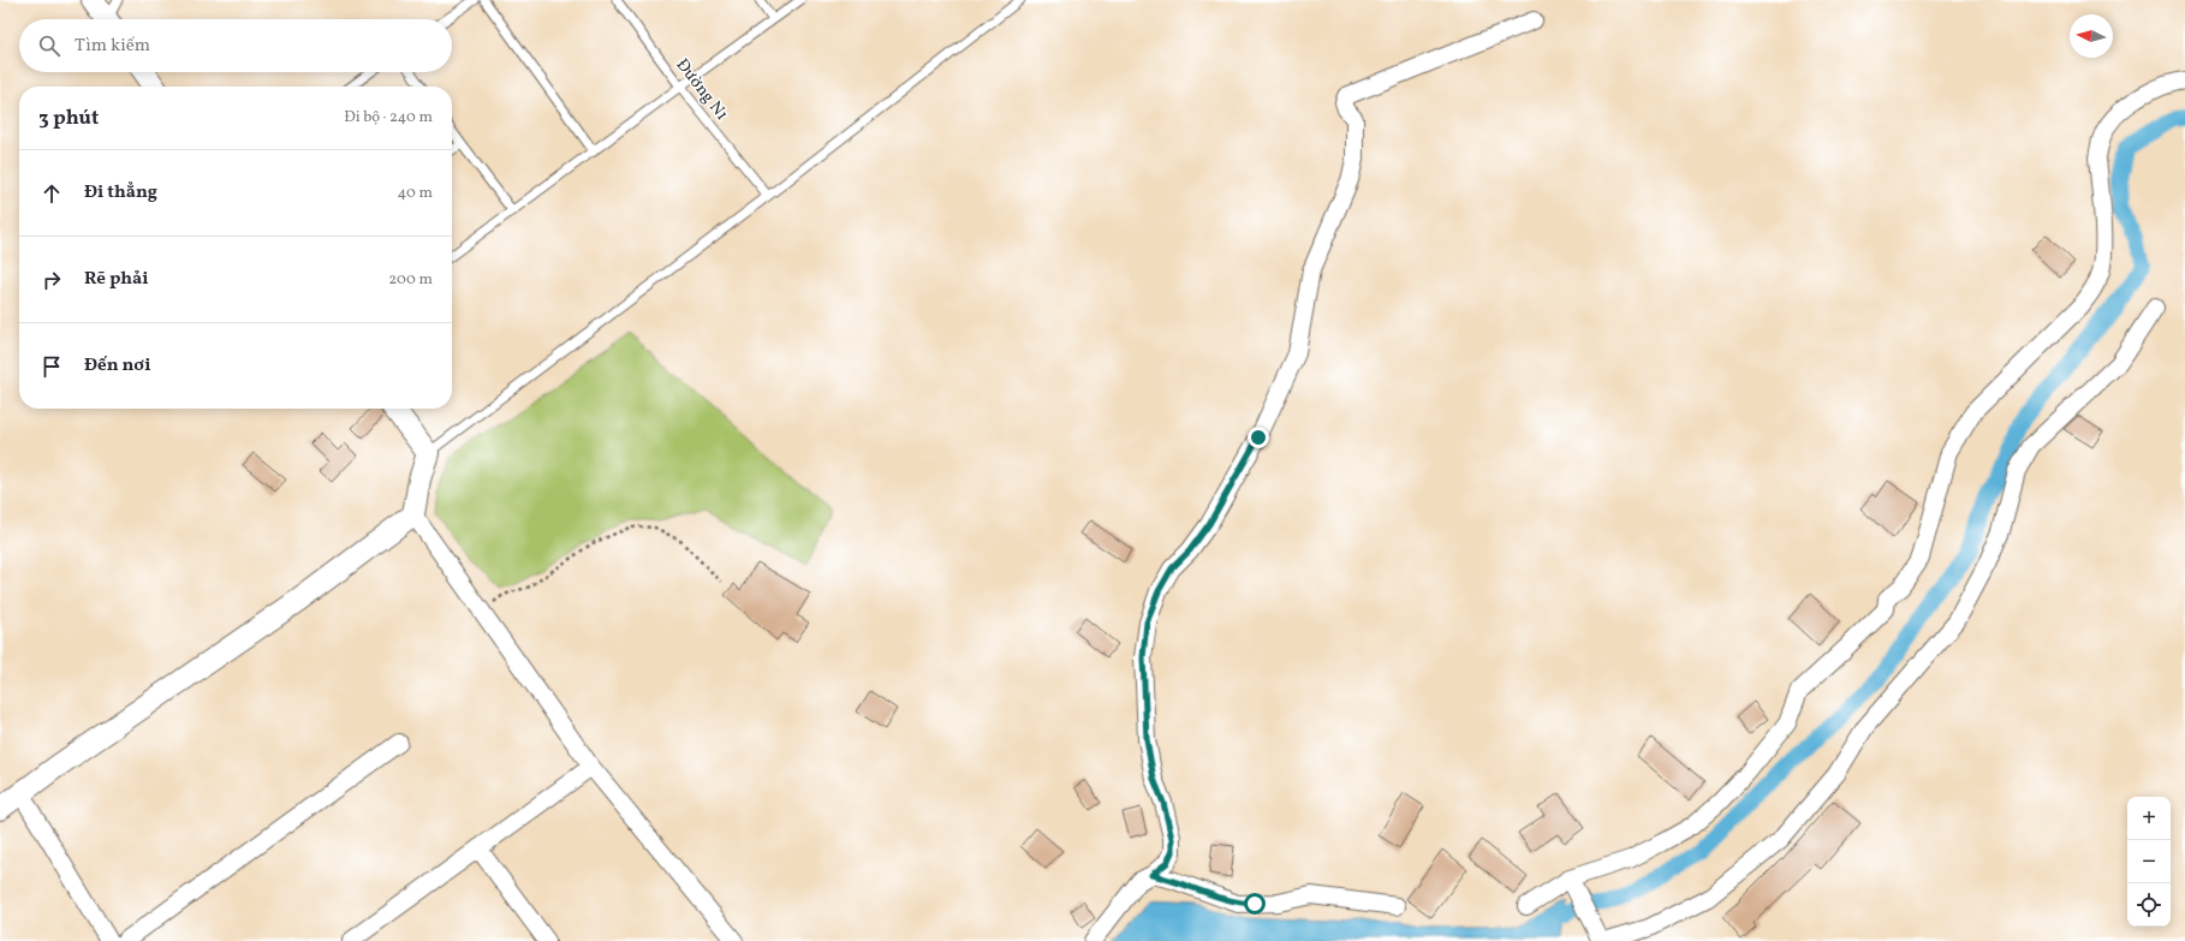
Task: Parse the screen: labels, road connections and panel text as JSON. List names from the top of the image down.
{
  "streets": {
    "lane": ["Đường N1"]
  },
  "north": "left",
  "page": {
    "search": "Tìm kiếm",
    "heading": ["3 phút", "Đi bộ · 240 m"],
    "list": [
      ["Đi thẳng", "40 m"],
      ["Rẽ phải", "200 m"],
      "Đến nơi"
    ],
    "map_buttons": ["+", "−"]
  }
}
